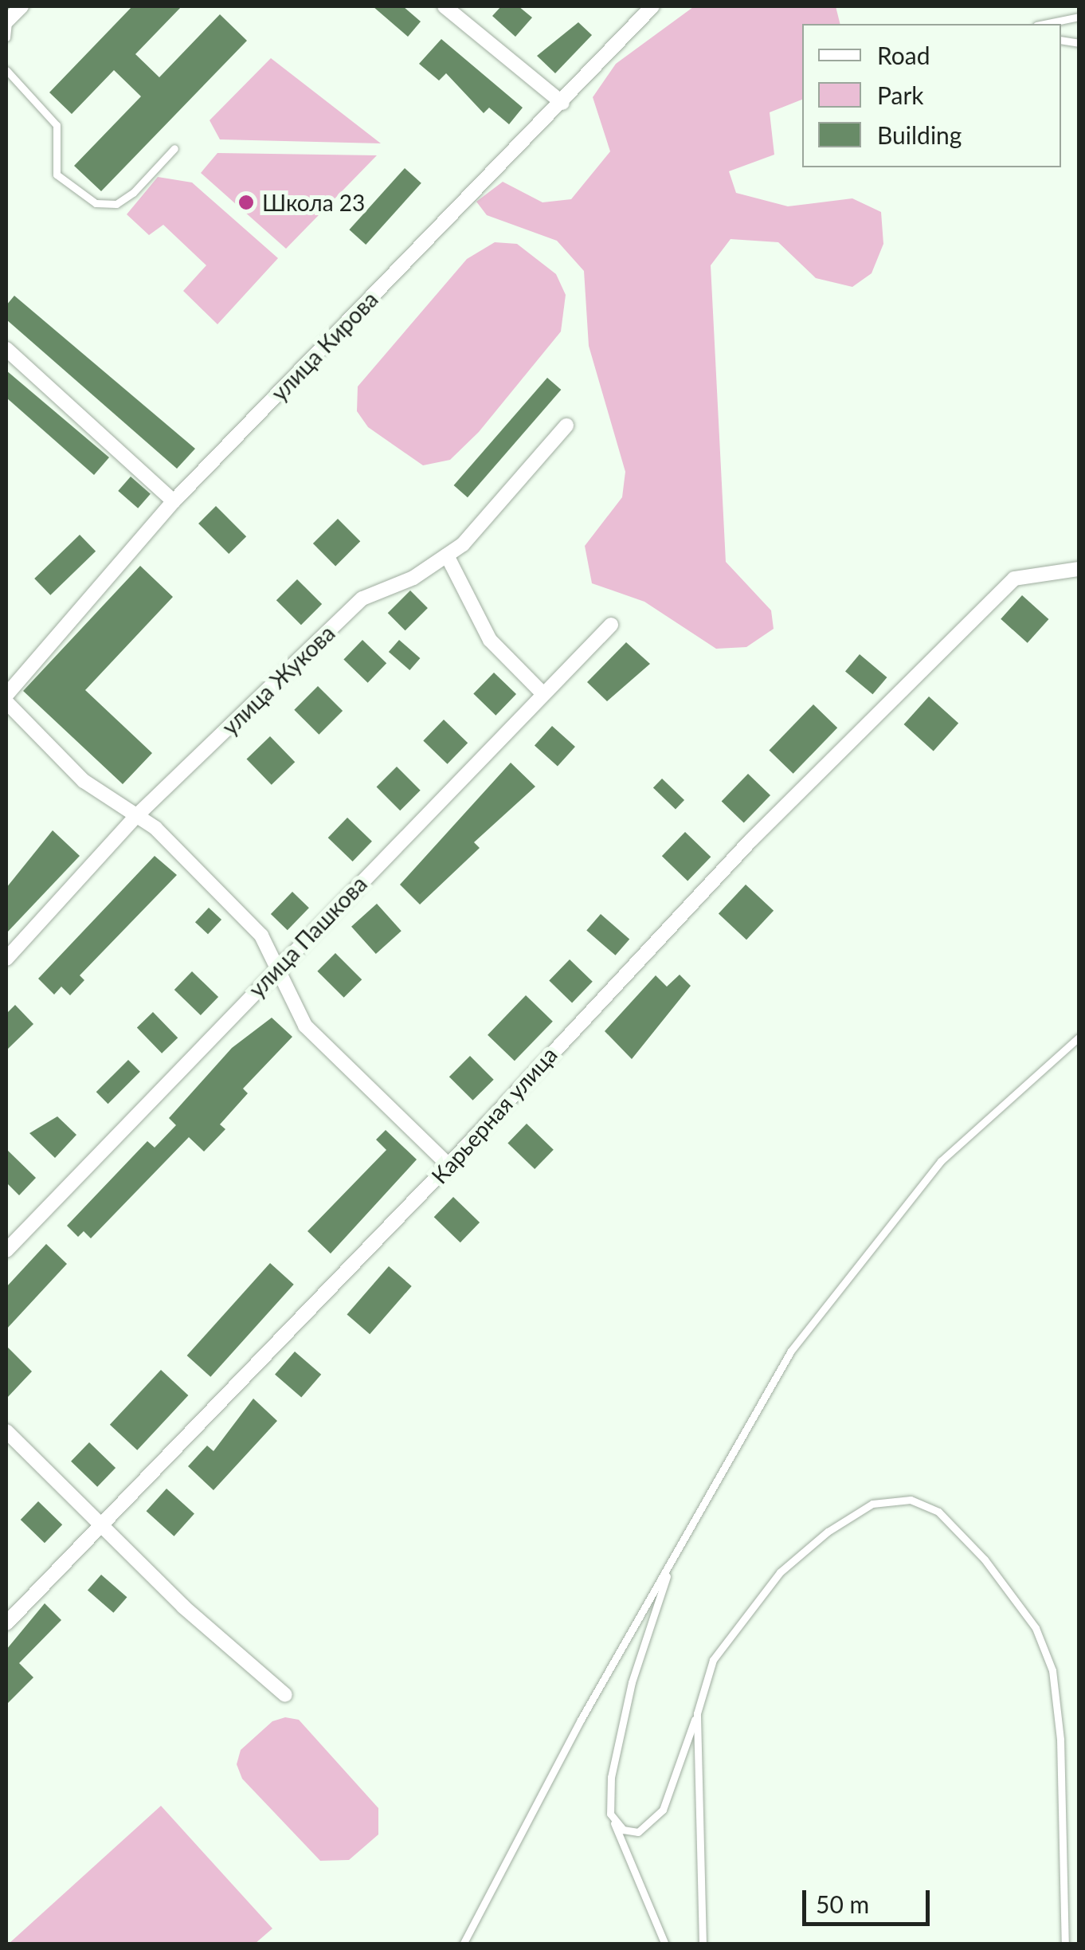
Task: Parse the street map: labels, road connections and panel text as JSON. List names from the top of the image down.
{
  "streets": {
    "street": [
      "улица Кирова",
      "улица Жукова",
      "улица Пашкова",
      "Карьерная улица"
    ]
  },
  "places": ["Школа 23"],
  "legend": ["Road", "Park", "Building"],
  "scale_bar": "50 m"
}
